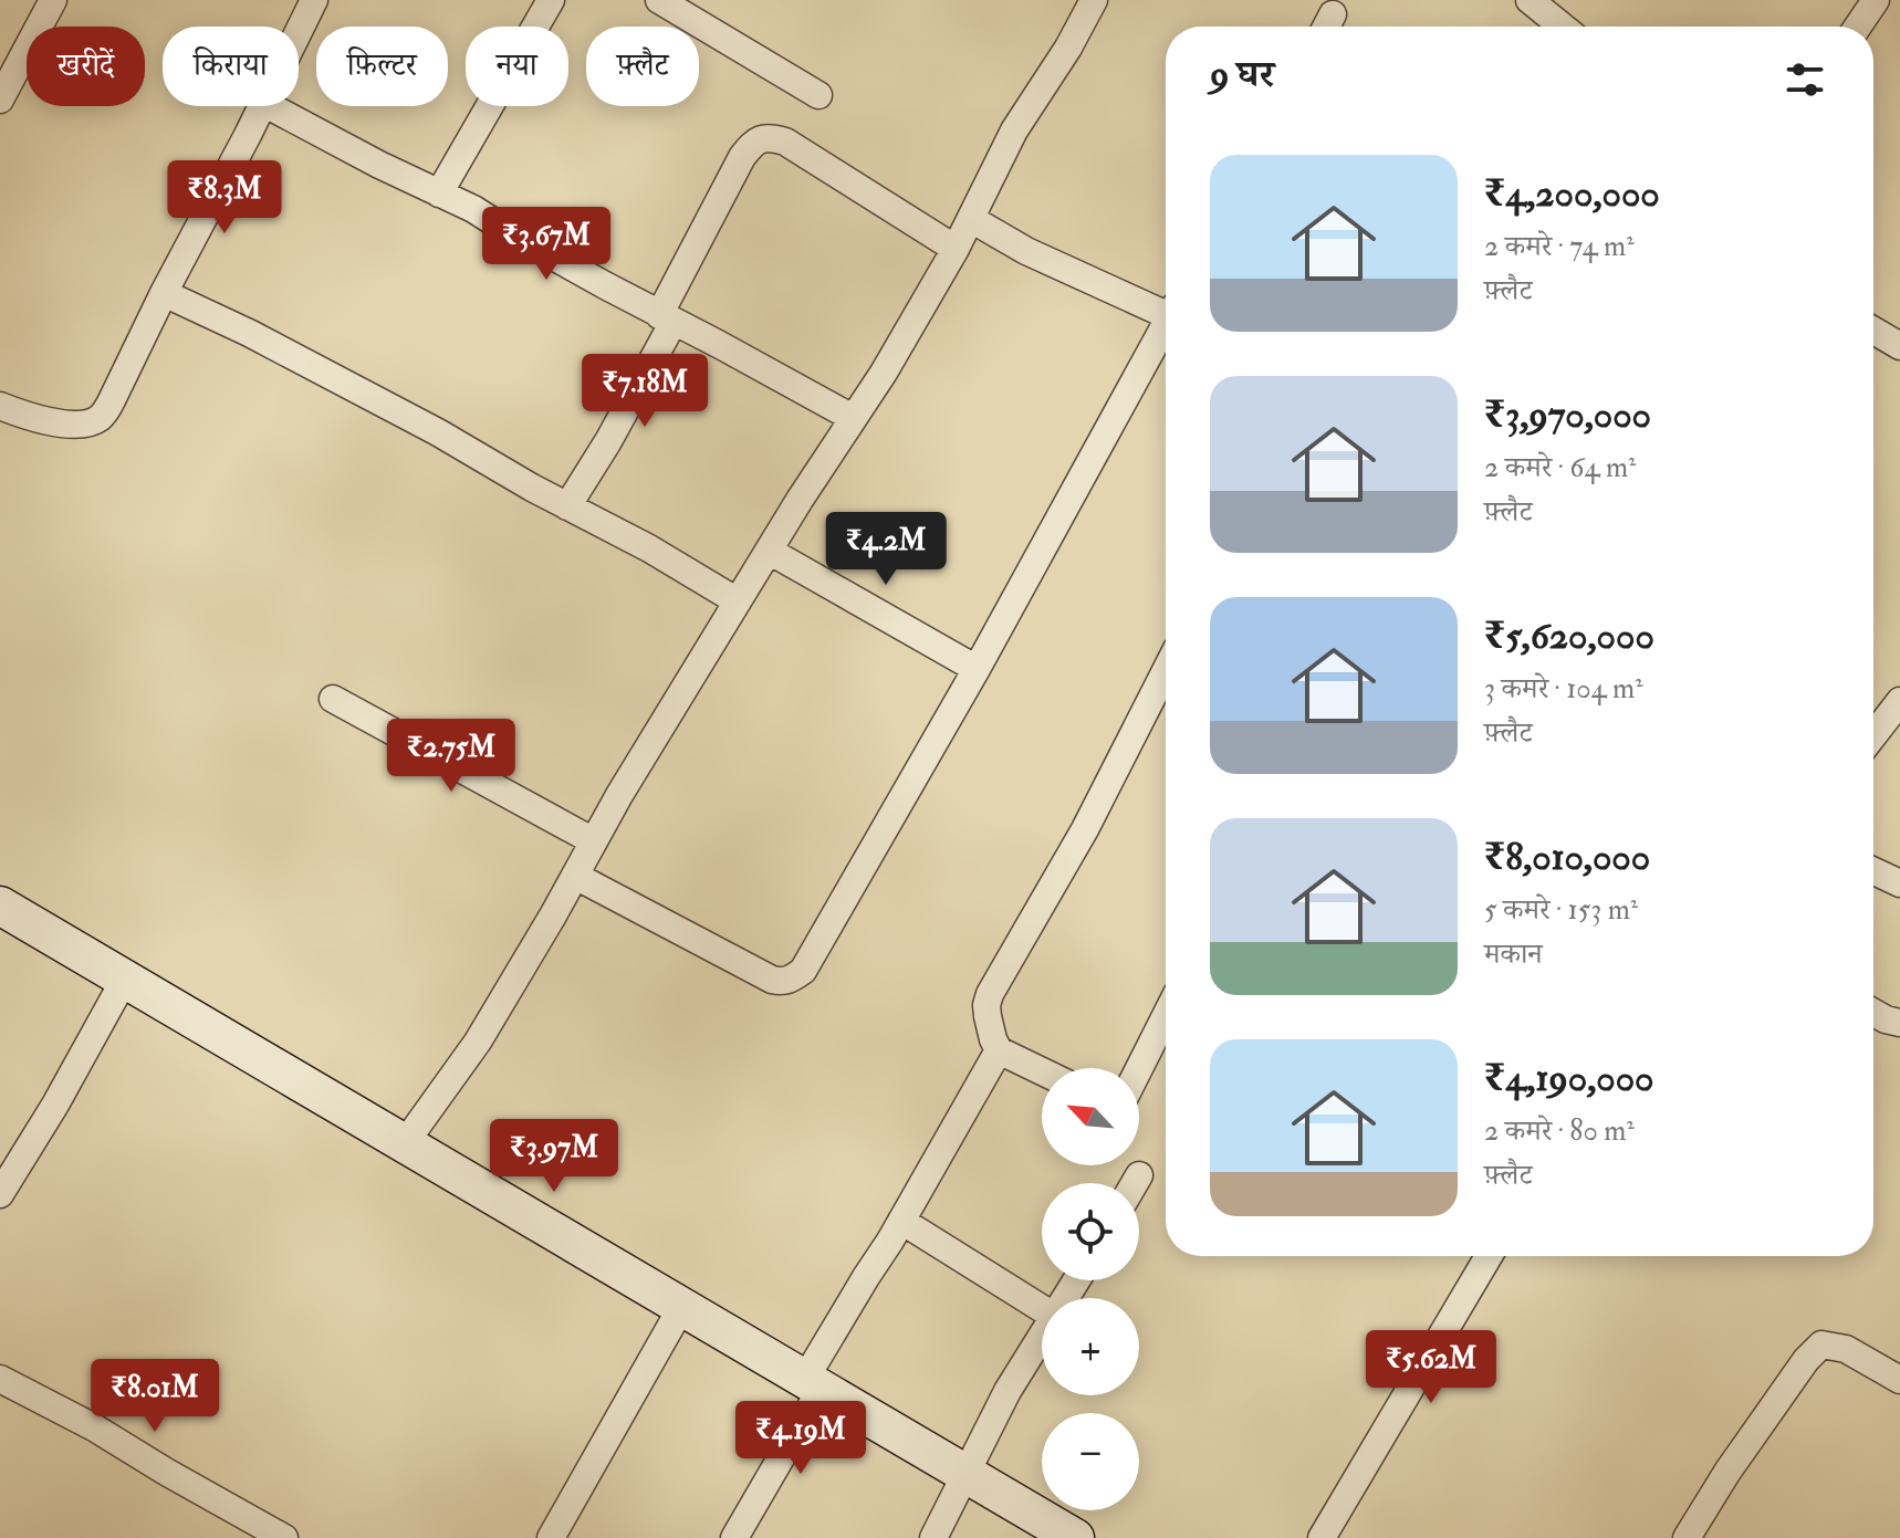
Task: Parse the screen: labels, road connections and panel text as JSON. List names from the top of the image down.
{
  "north": "top left",
  "page": {
    "chip": [
      "खरीदें",
      "किराया",
      "फ़िल्टर",
      "नया",
      "फ़्लैट"
    ],
    "heading": "9 घर",
    "list": [
      {
        "name": "₹4,200,000",
        "note": "2 कमरे · 74 m² · फ़्लैट"
      },
      {
        "name": "₹3,970,000",
        "note": "2 कमरे · 64 m² · फ़्लैट"
      },
      {
        "name": "₹5,620,000",
        "note": "3 कमरे · 104 m² · फ़्लैट"
      },
      {
        "name": "₹8,010,000",
        "note": "5 कमरे · 153 m² · मकान"
      },
      {
        "name": "₹4,190,000",
        "note": "2 कमरे · 80 m² · फ़्लैट"
      }
    ],
    "price": [
      "₹8.3M",
      "₹3.67M",
      "₹7.18M",
      "₹4.2M",
      "₹2.75M",
      "₹3.97M",
      "₹5.62M",
      "₹8.01M",
      "₹4.19M"
    ],
    "map_buttons": ["+", "−"]
  }
}
